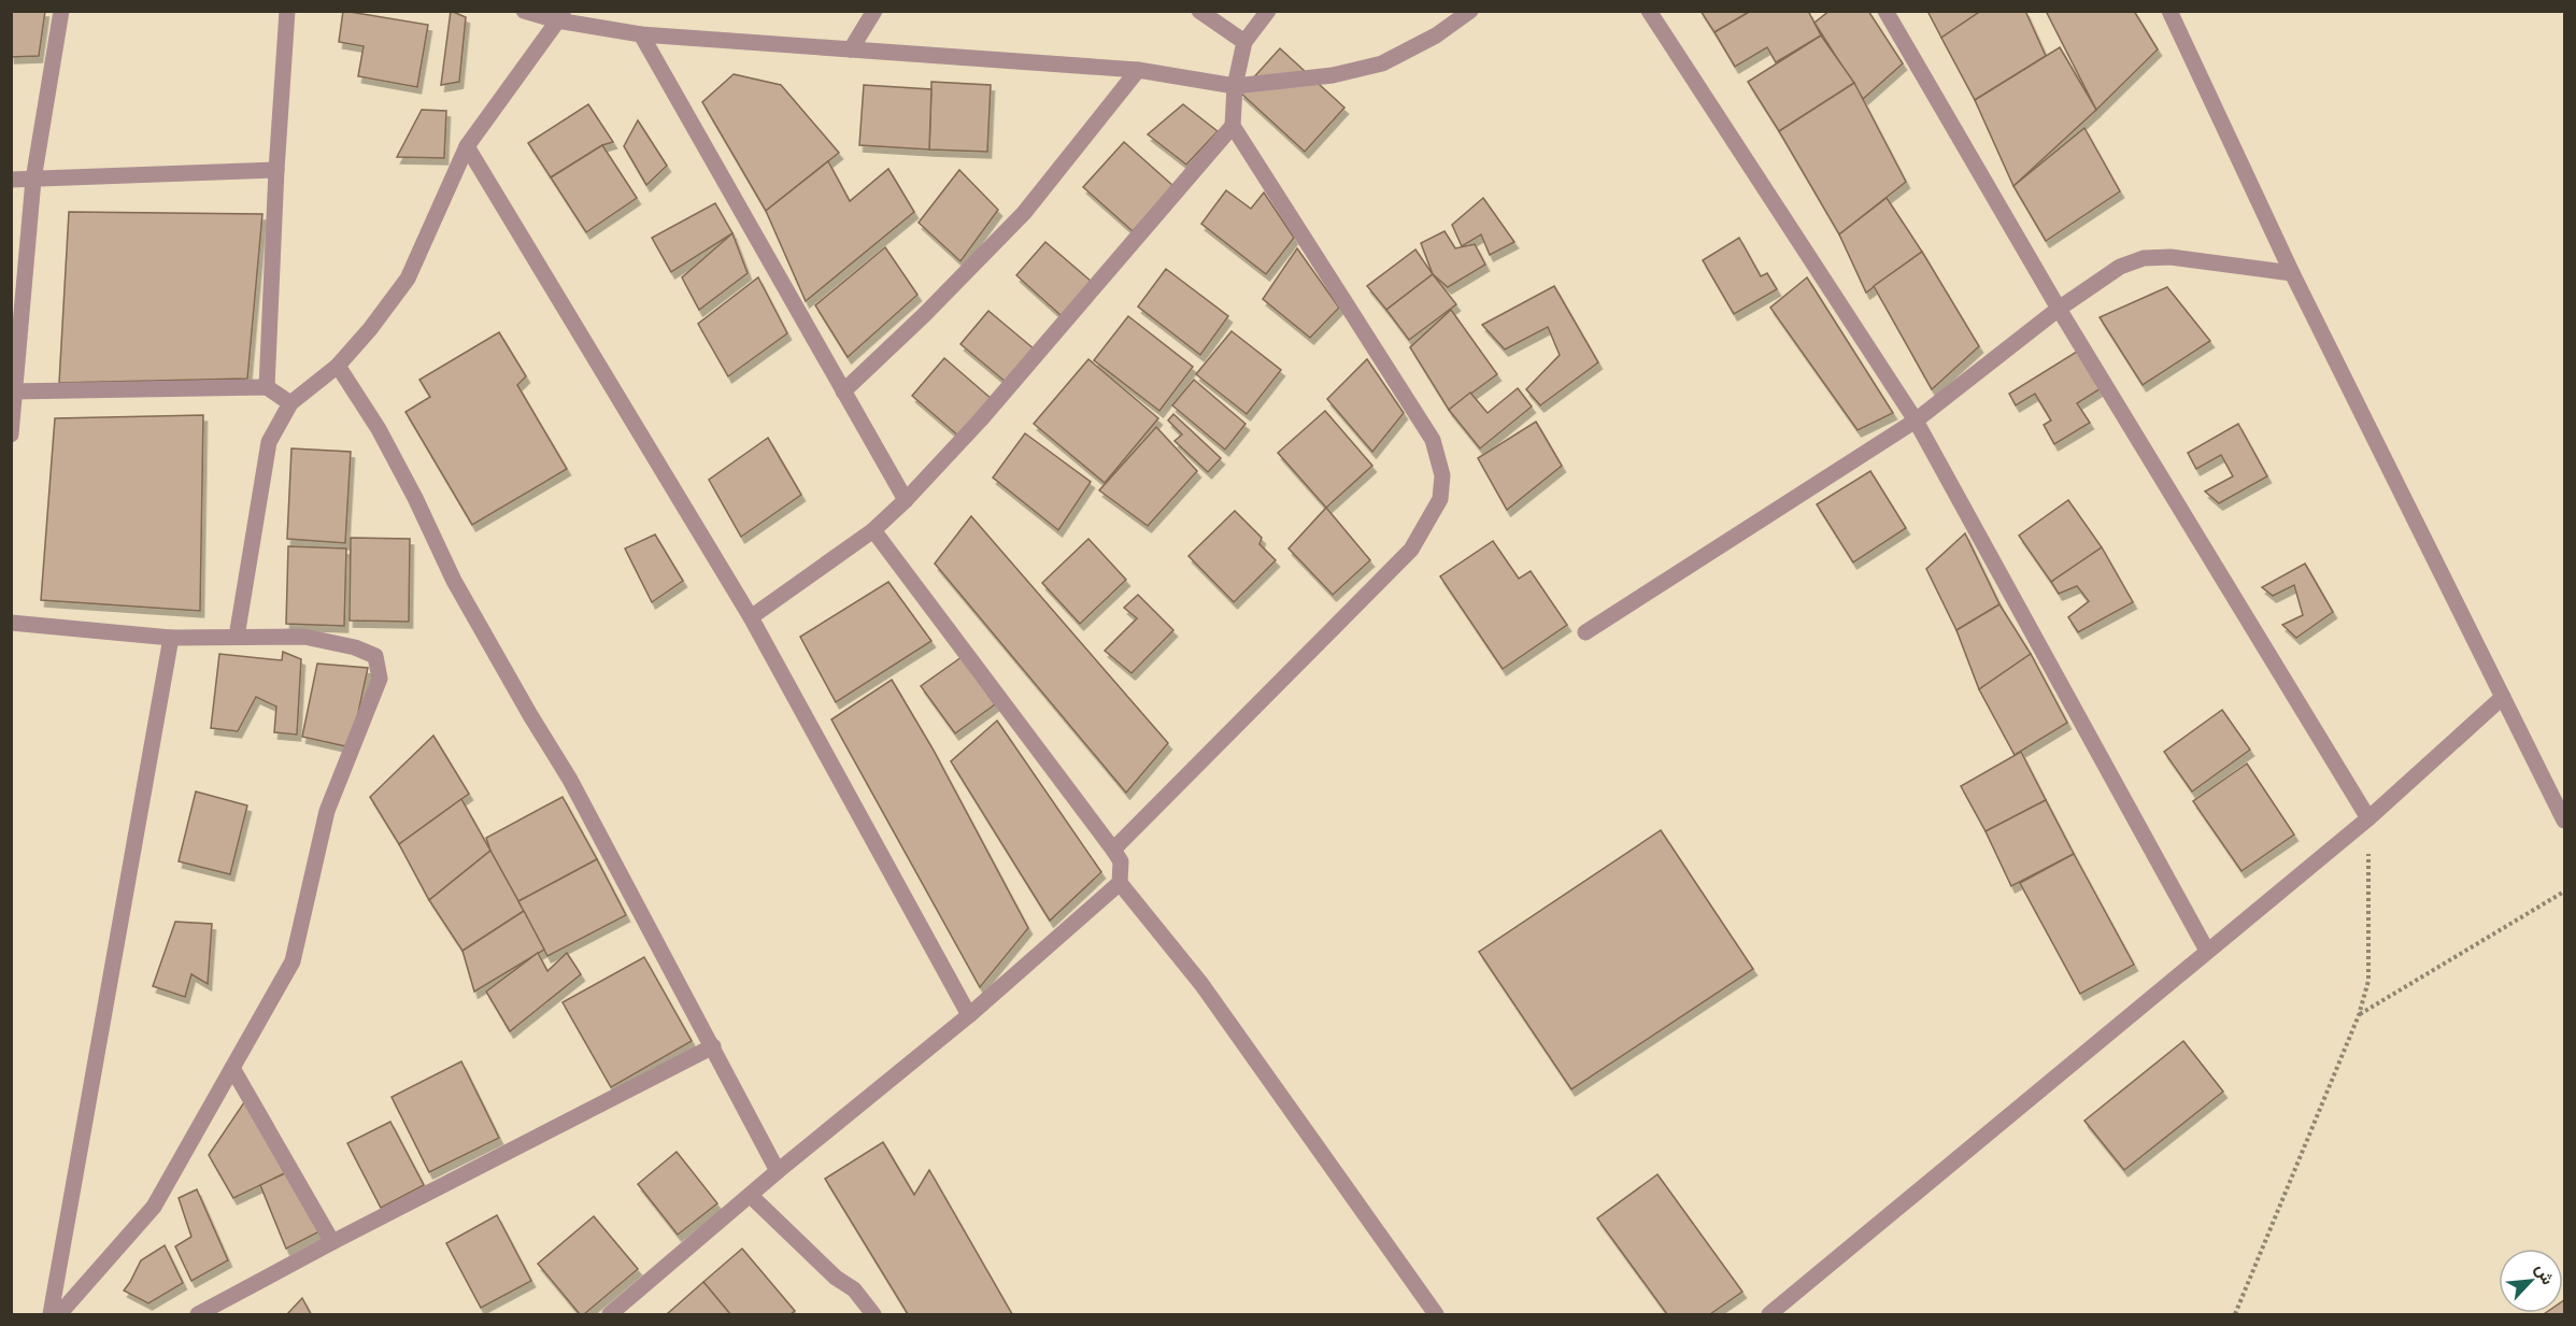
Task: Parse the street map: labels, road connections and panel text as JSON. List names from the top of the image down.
{
  "north": "top right"
}
